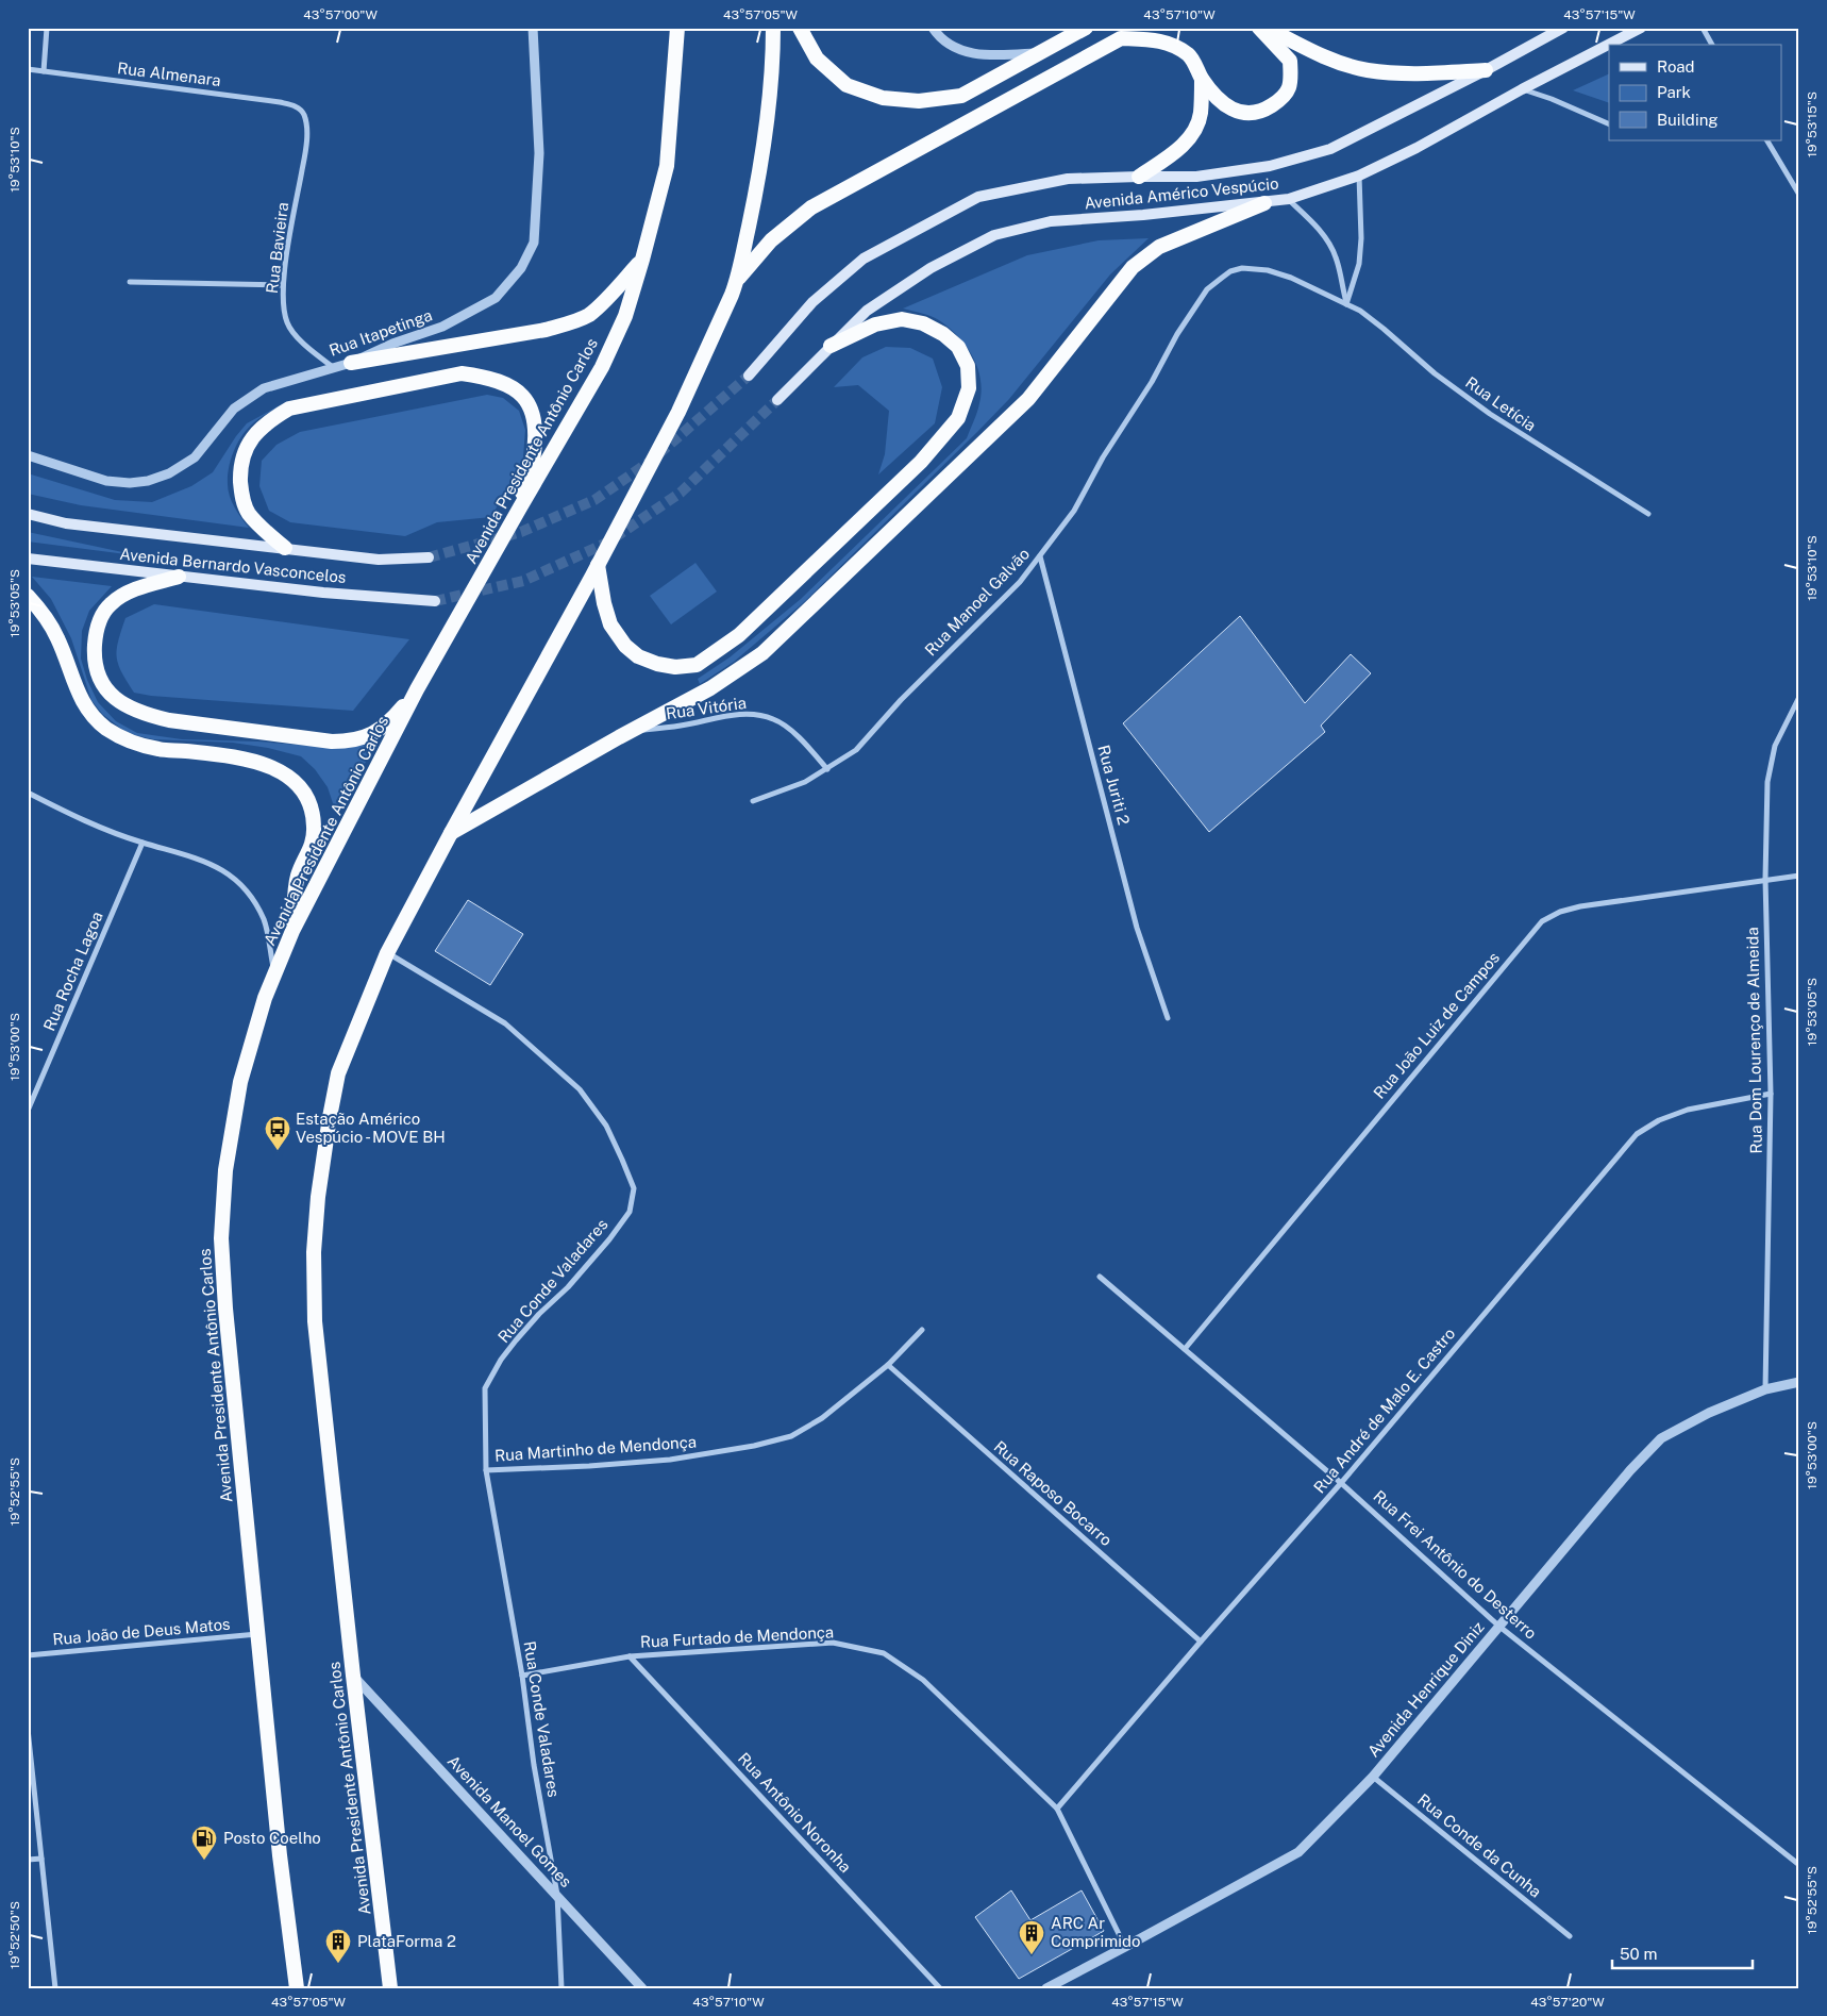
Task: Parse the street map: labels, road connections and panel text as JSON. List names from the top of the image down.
{
  "streets": {
    "highway": ["Avenida Presidente Antônio Carlos"],
    "main road": ["Avenida Américo Vespúcio", "Avenida Bernardo Vasconcelos"],
    "street": [
      "Rua Almenara",
      "Rua Bavieira",
      "Rua Itapetinga",
      "Rua Letícia",
      "Rua Manoel Galvão",
      "Rua Vitória",
      "Rua Juriti 2",
      "Rua Rocha Lagoa",
      "Rua João Luiz de Campos",
      "Rua Dom Lourenço de Almeida",
      "Rua Conde Valadares",
      "Rua André de Malo E. Castro",
      "Rua Martinho de Mendonça",
      "Rua Raposo Bocarro",
      "Rua Frei Antônio do Desterro",
      "Rua João de Deus Matos",
      "Rua Furtado de Mendonça",
      "Avenida Henrique Diniz",
      "Rua Antônio Noronha",
      "Avenida Manoel Gomes",
      "Rua Conde da Cunha"
    ]
  },
  "crossings": [
    ["Rua Almenara", "Rua Bavieira"],
    ["Rua Bavieira", "Rua Itapetinga"],
    ["Rua Letícia", "Rua Manoel Galvão"],
    ["Avenida Presidente Antônio Carlos", "Rua Conde Valadares"],
    ["Avenida Presidente Antônio Carlos", "Rua João de Deus Matos"],
    ["Avenida Presidente Antônio Carlos", "Avenida Manoel Gomes"],
    ["Rua Manoel Galvão", "Rua Vitória"],
    ["Rua Manoel Galvão", "Rua Juriti 2"],
    ["Rua João Luiz de Campos", "Rua Dom Lourenço de Almeida"],
    ["Rua João Luiz de Campos", "Rua Frei Antônio do Desterro"],
    ["Rua Dom Lourenço de Almeida", "Rua André de Malo E. Castro"],
    ["Rua Dom Lourenço de Almeida", "Avenida Henrique Diniz"],
    ["Rua Conde Valadares", "Rua Martinho de Mendonça"],
    ["Rua Conde Valadares", "Rua Furtado de Mendonça"],
    ["Rua Conde Valadares", "Avenida Manoel Gomes"],
    ["Rua André de Malo E. Castro", "Rua Raposo Bocarro"],
    ["Rua André de Malo E. Castro", "Rua Frei Antônio do Desterro"],
    ["Rua André de Malo E. Castro", "Rua Furtado de Mendonça"],
    ["Rua Martinho de Mendonça", "Rua Raposo Bocarro"],
    ["Rua Frei Antônio do Desterro", "Avenida Henrique Diniz"],
    ["Rua Furtado de Mendonça", "Avenida Henrique Diniz"],
    ["Rua Furtado de Mendonça", "Rua Antônio Noronha"],
    ["Avenida Henrique Diniz", "Rua Conde da Cunha"]
  ],
  "places": {
    "bus stop": ["Estação Américo Vespúcio - MOVE BH"],
    "fuel station": ["Posto Coelho"],
    "building": ["ARC Ar Comprimido", "PlataForma 2"]
  },
  "legend": ["Road", "Park", "Building"],
  "scale_bar": "50 m",
  "coordinates": [
    "43°57'00\"W",
    "43°57'05\"W",
    "43°57'10\"W",
    "43°57'15\"W",
    "19°53'15\"S",
    "19°53'10\"S",
    "19°53'05\"S",
    "19°53'00\"S",
    "19°52'55\"S",
    "19°52'50\"S",
    "43°57'20\"W"
  ]
}
